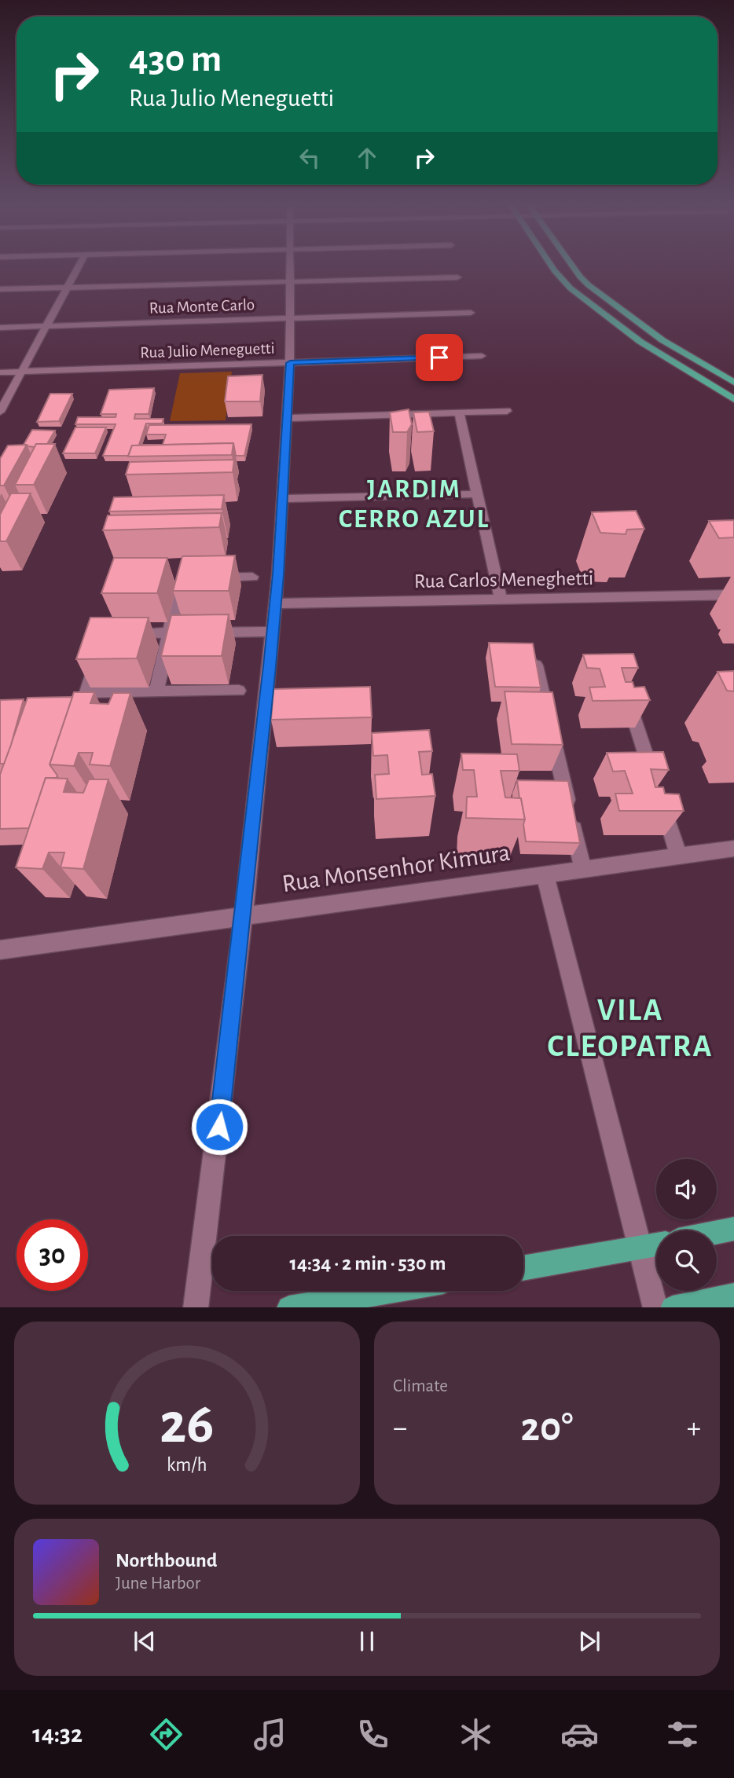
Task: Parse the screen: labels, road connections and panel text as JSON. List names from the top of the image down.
{
  "streets": {
    "street": [
      "Rua Monte Carlo",
      "Rua Julio Meneguetti",
      "Rua Carlos Meneghetti",
      "Rua Monsenhor Kimura"
    ]
  },
  "districts": ["JARDIM CERRO AZUL", "VILA CLEOPATRA"],
  "page": {
    "turn": ["430 m", "Rua Julio Meneguetti"],
    "limit": "30",
    "trip": "14:34 · 2 min · 530 m",
    "tile": "Climate",
    "heat": ["−", "20°", "+"],
    "song": ["Northbound", "June Harbor"],
    "tabs": "14:32",
    "gauge": ["26", "km/h"]
  }
}
